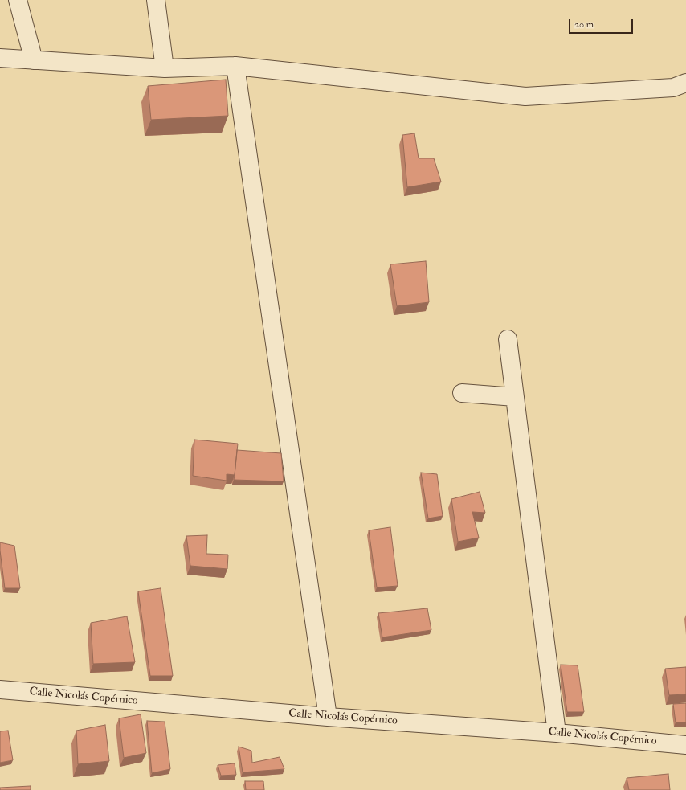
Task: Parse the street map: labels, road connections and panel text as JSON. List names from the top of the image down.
{
  "streets": {
    "street": ["Calle Nicolás Copérnico"]
  },
  "scale_bar": "20 m"
}
